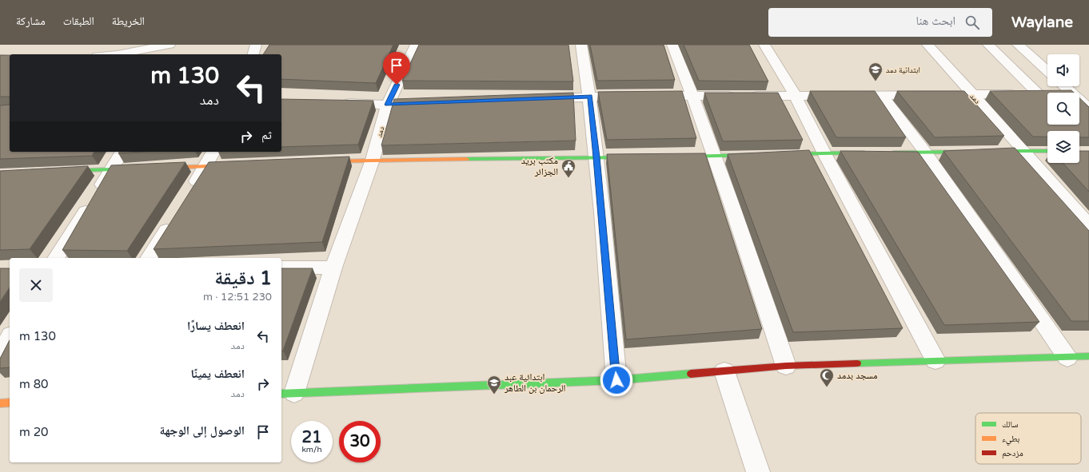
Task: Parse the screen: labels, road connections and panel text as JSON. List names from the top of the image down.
{
  "streets": {
    "street": ["دمد"]
  },
  "places": {
    "school or university": ["ابتدائية دمد", "ابتدائية عبد الرحمان بن الطاهر"],
    "public building": ["مكتب بريد الجزائر"],
    "mosque": ["مسجد بدمد"]
  },
  "legend": ["سالك", "بطيء", "مزدحم"],
  "page": {
    "header": "Waylane",
    "search": "ابحث هنا",
    "nav": ["الخريطة", "الطبقات", "مشاركة"],
    "turn": ["130 m", "دمد"],
    "then": "ثم",
    "heading": ["1 دقيقة", "230 m · 12:51"],
    "list": [
      {
        "name": "انعطف يسارًا",
        "note": "دمد",
        "value": "130 m"
      },
      {
        "name": "انعطف يمينًا",
        "note": "دمد",
        "value": "80 m"
      },
      {
        "name": "الوصول إلى الوجهة",
        "value": "20 m"
      }
    ],
    "speed": "21 km/h",
    "limit": "30"
  }
}
